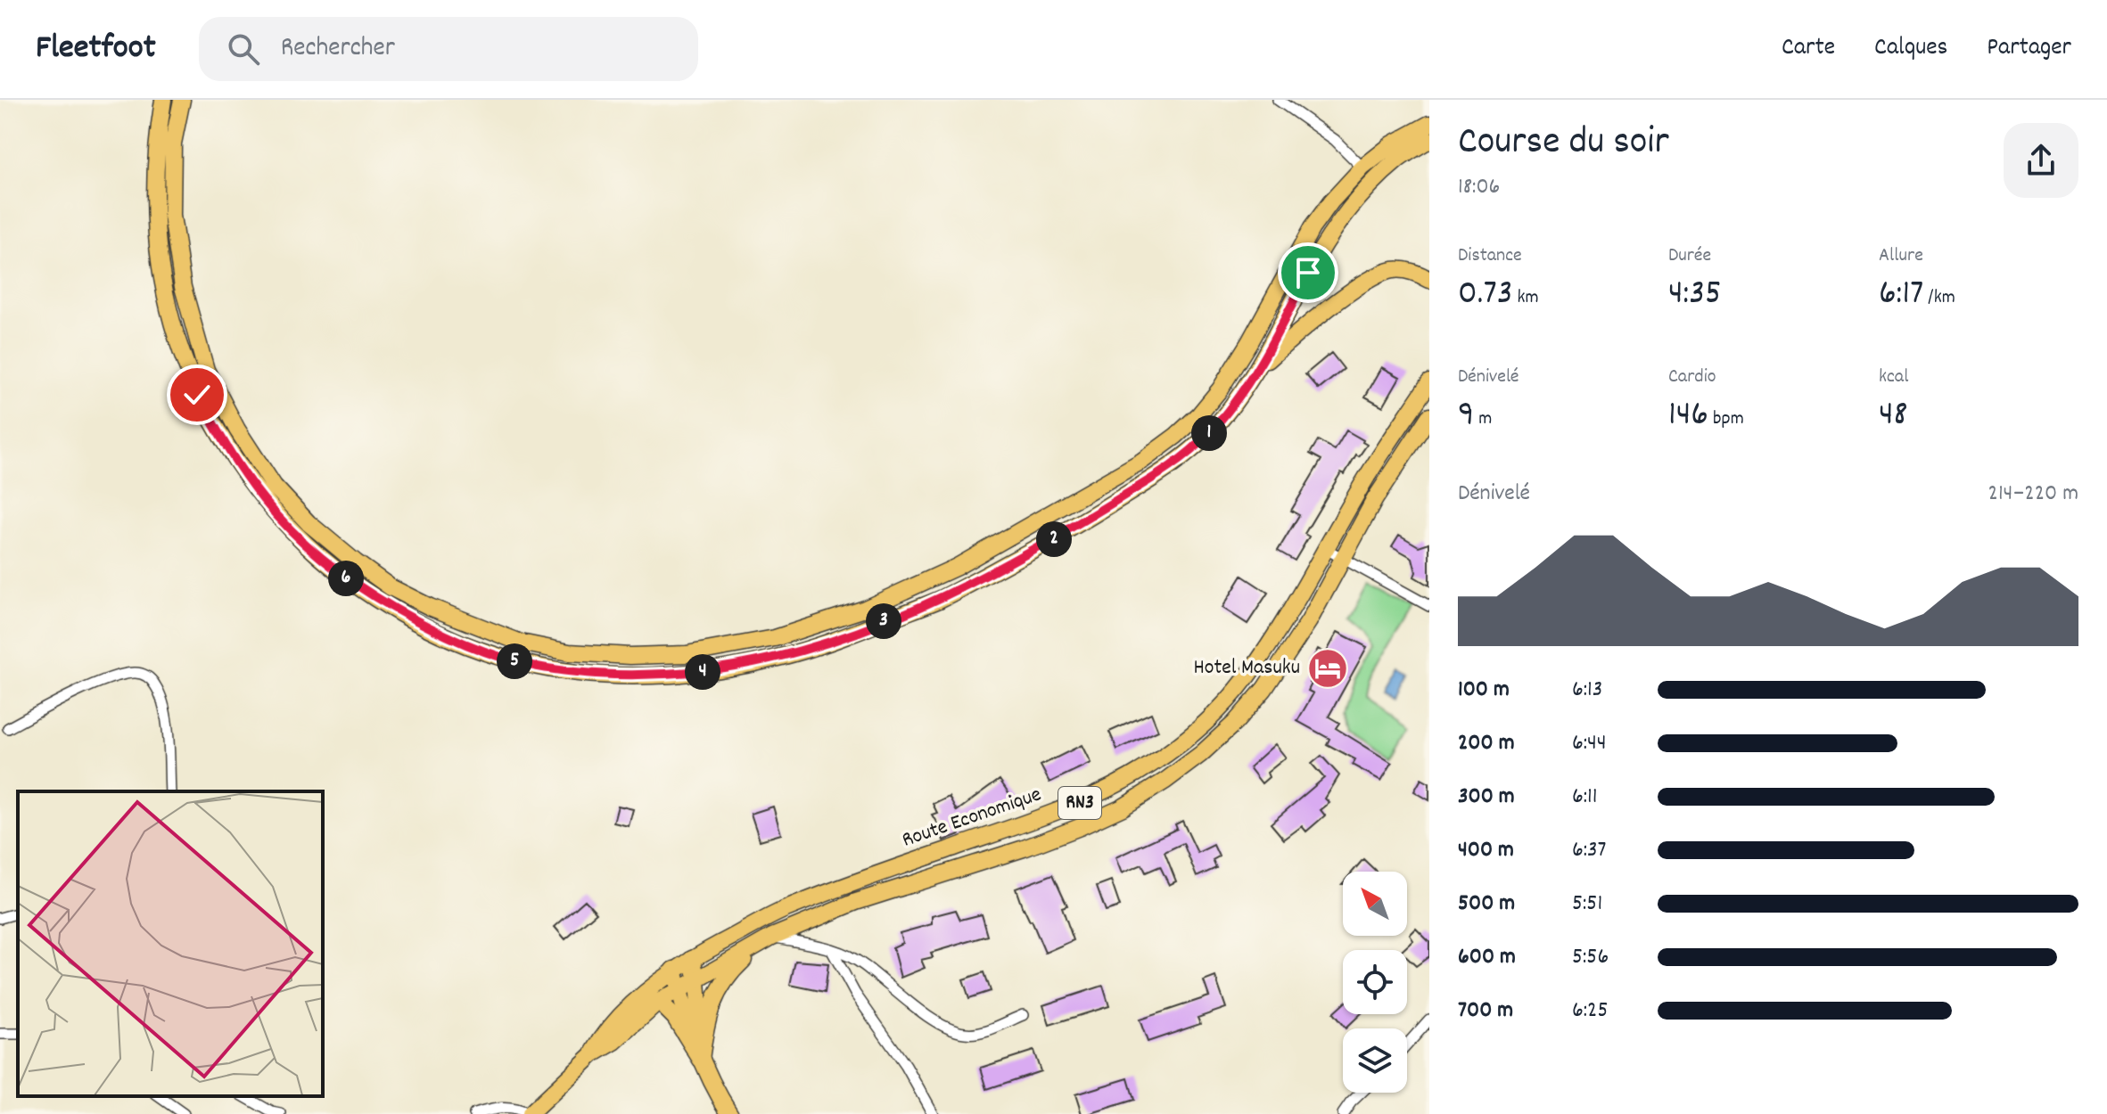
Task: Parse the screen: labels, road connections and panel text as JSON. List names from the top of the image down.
{
  "streets": {
    "main road": ["RN3", "Route Economique"]
  },
  "places": {
    "hotel": ["Hotel Masuku"]
  },
  "north": "top left",
  "page": {
    "header": "Fleetfoot",
    "search": "Rechercher",
    "nav": ["Carte", "Calques", "Partager"],
    "heading": ["Course du soir", "18:06"],
    "stats": [
      ["Distance", "0.73 km"],
      ["Durée", "4:35"],
      ["Allure", "6:17 /km"],
      ["Dénivelé", "9 m"],
      ["Cardio", "146 bpm"],
      ["kcal", "48"]
    ],
    "pins": [
      "1",
      "2",
      "6",
      "3",
      "5",
      "4"
    ],
    "chart": ["Dénivelé", "214–220 m"],
    "list": [
      {
        "name": "100 m",
        "note": "6:13"
      },
      {
        "name": "200 m",
        "note": "6:44"
      },
      {
        "name": "300 m",
        "note": "6:11"
      },
      {
        "name": "400 m",
        "note": "6:37"
      },
      {
        "name": "500 m",
        "note": "5:51"
      },
      {
        "name": "600 m",
        "note": "5:56"
      },
      {
        "name": "700 m",
        "note": "6:25"
      }
    ]
  }
}
